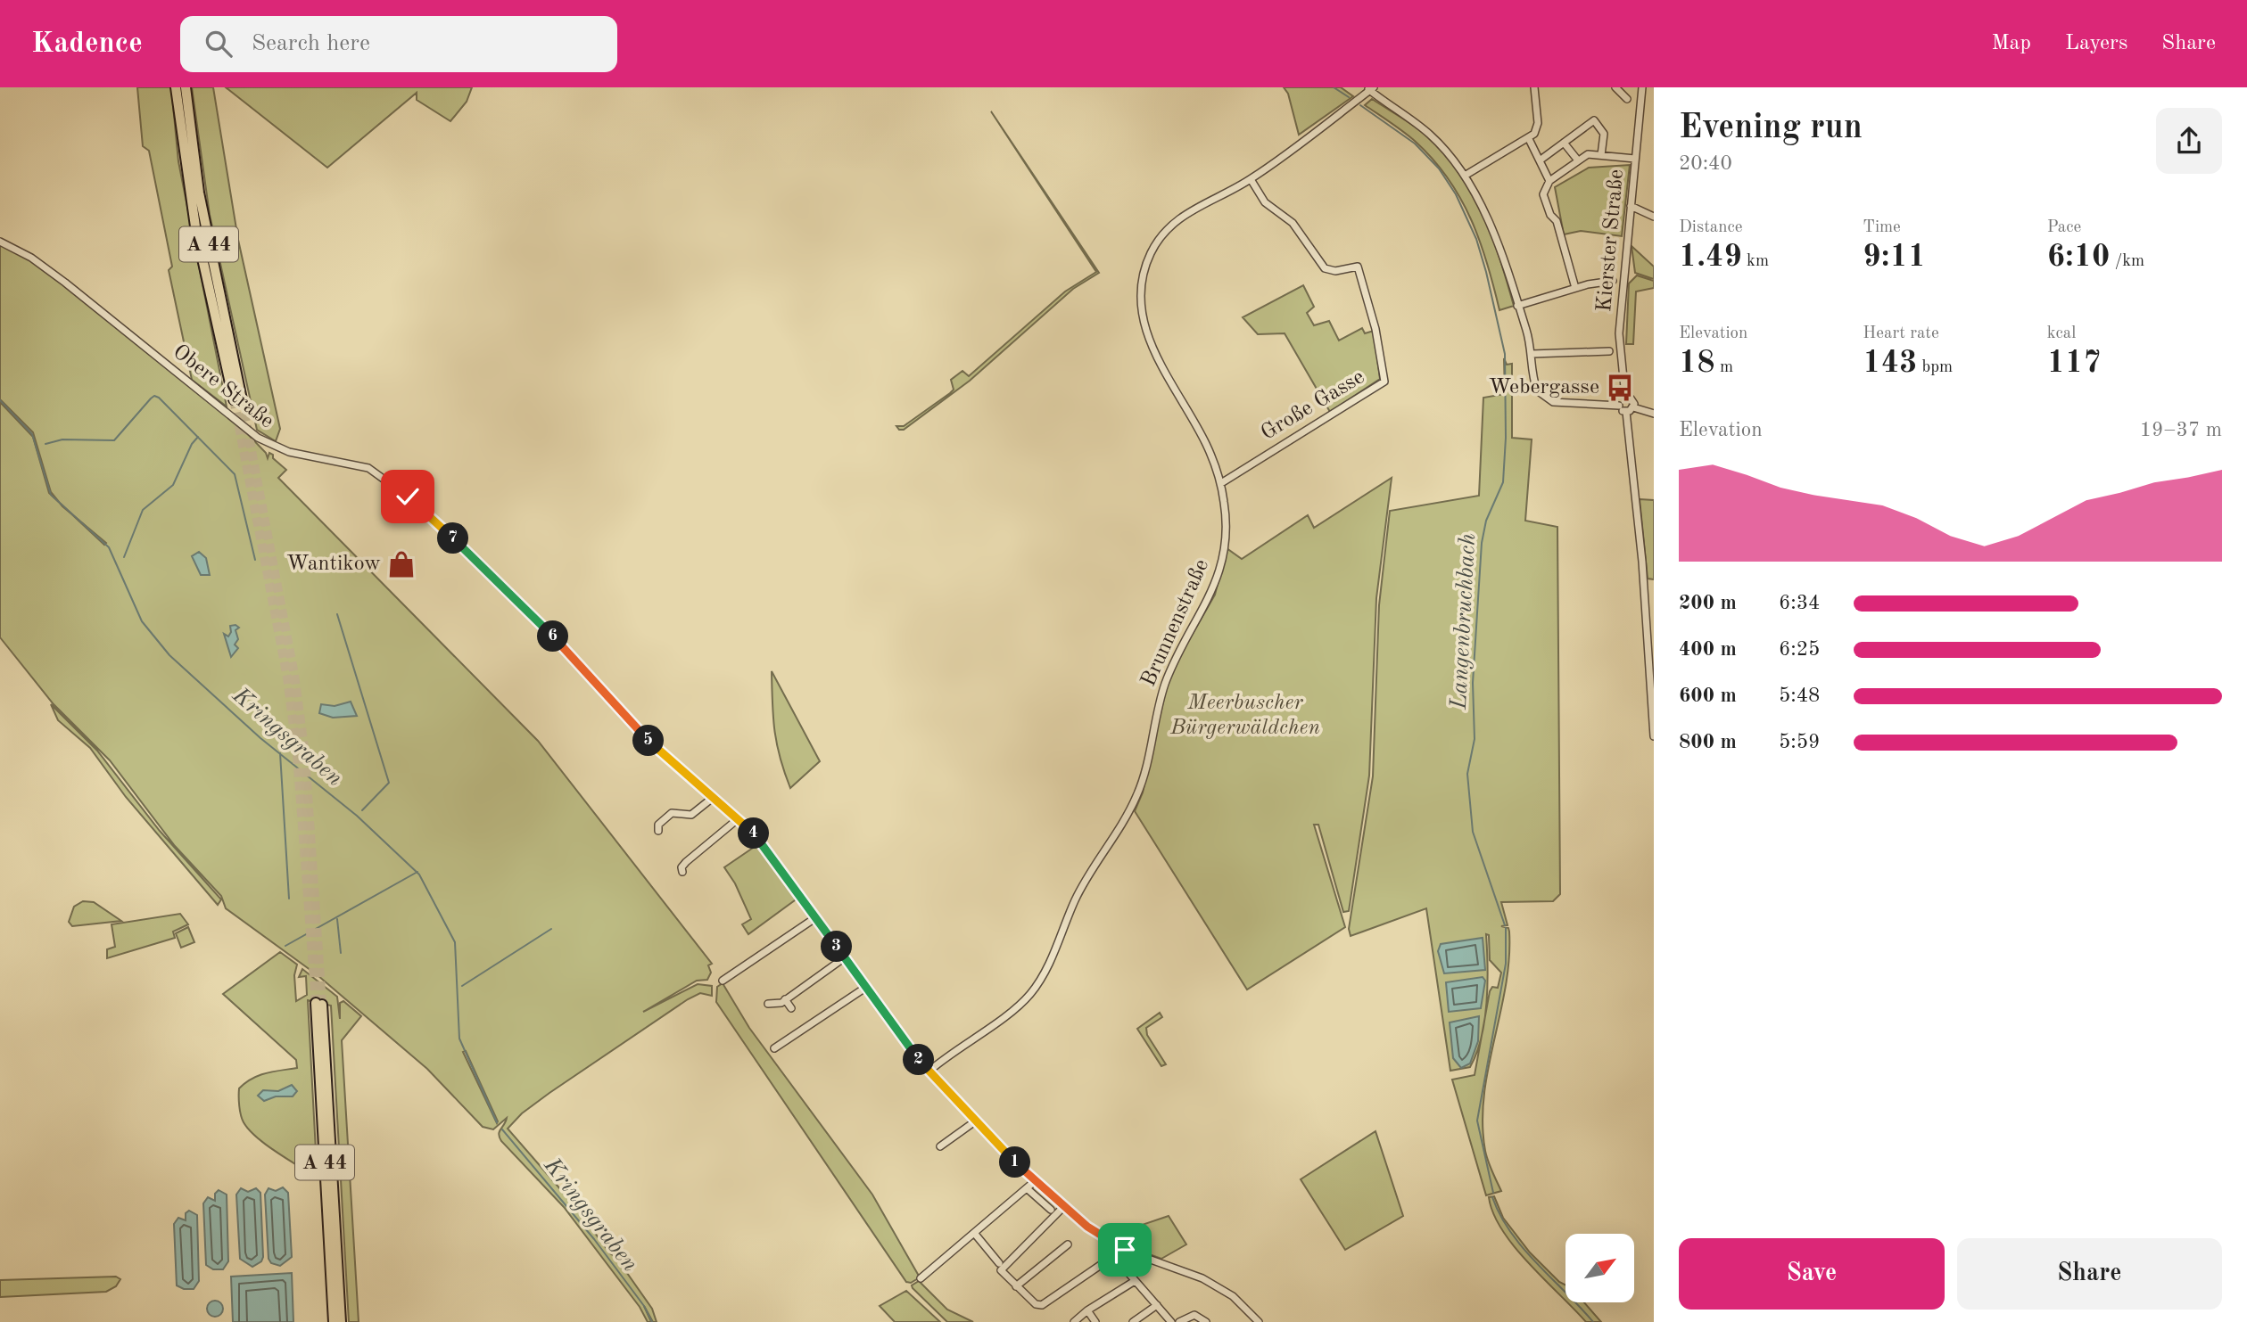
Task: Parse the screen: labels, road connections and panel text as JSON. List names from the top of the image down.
{
  "streets": {
    "highway": ["A 44"],
    "street": [
      "Kierster Straße",
      "Obere Straße",
      "Große Gasse",
      "Brunnenstraße"
    ]
  },
  "crossings": [
    ["Obere Straße", "Brunnenstraße"],
    ["Große Gasse", "Brunnenstraße"]
  ],
  "water": ["Langenbruchbach", "Kringsgraben"],
  "parks": ["Meerbuscher Bürgerwäldchen"],
  "places": {
    "bus stop": ["Webergasse"],
    "shop": ["Wantikow"]
  },
  "north": "top right",
  "page": {
    "header": "Kadence",
    "search": "Search here",
    "nav": ["Map", "Layers", "Share"],
    "heading": ["Evening run", "20:40"],
    "stats": [
      ["Distance", "1.49 km"],
      ["Time", "9:11"],
      ["Pace", "6:10 /km"],
      ["Elevation", "18 m"],
      ["Heart rate", "143 bpm"],
      ["kcal", "117"]
    ],
    "chart": ["Elevation", "19–37 m"],
    "pins": [
      "7",
      "6",
      "5",
      "4",
      "3",
      "2",
      "1"
    ],
    "list": [
      {
        "name": "200 m",
        "note": "6:34"
      },
      {
        "name": "400 m",
        "note": "6:25"
      },
      {
        "name": "600 m",
        "note": "5:48"
      },
      {
        "name": "800 m",
        "note": "5:59"
      }
    ],
    "buttons": ["Save", "Share"]
  }
}
